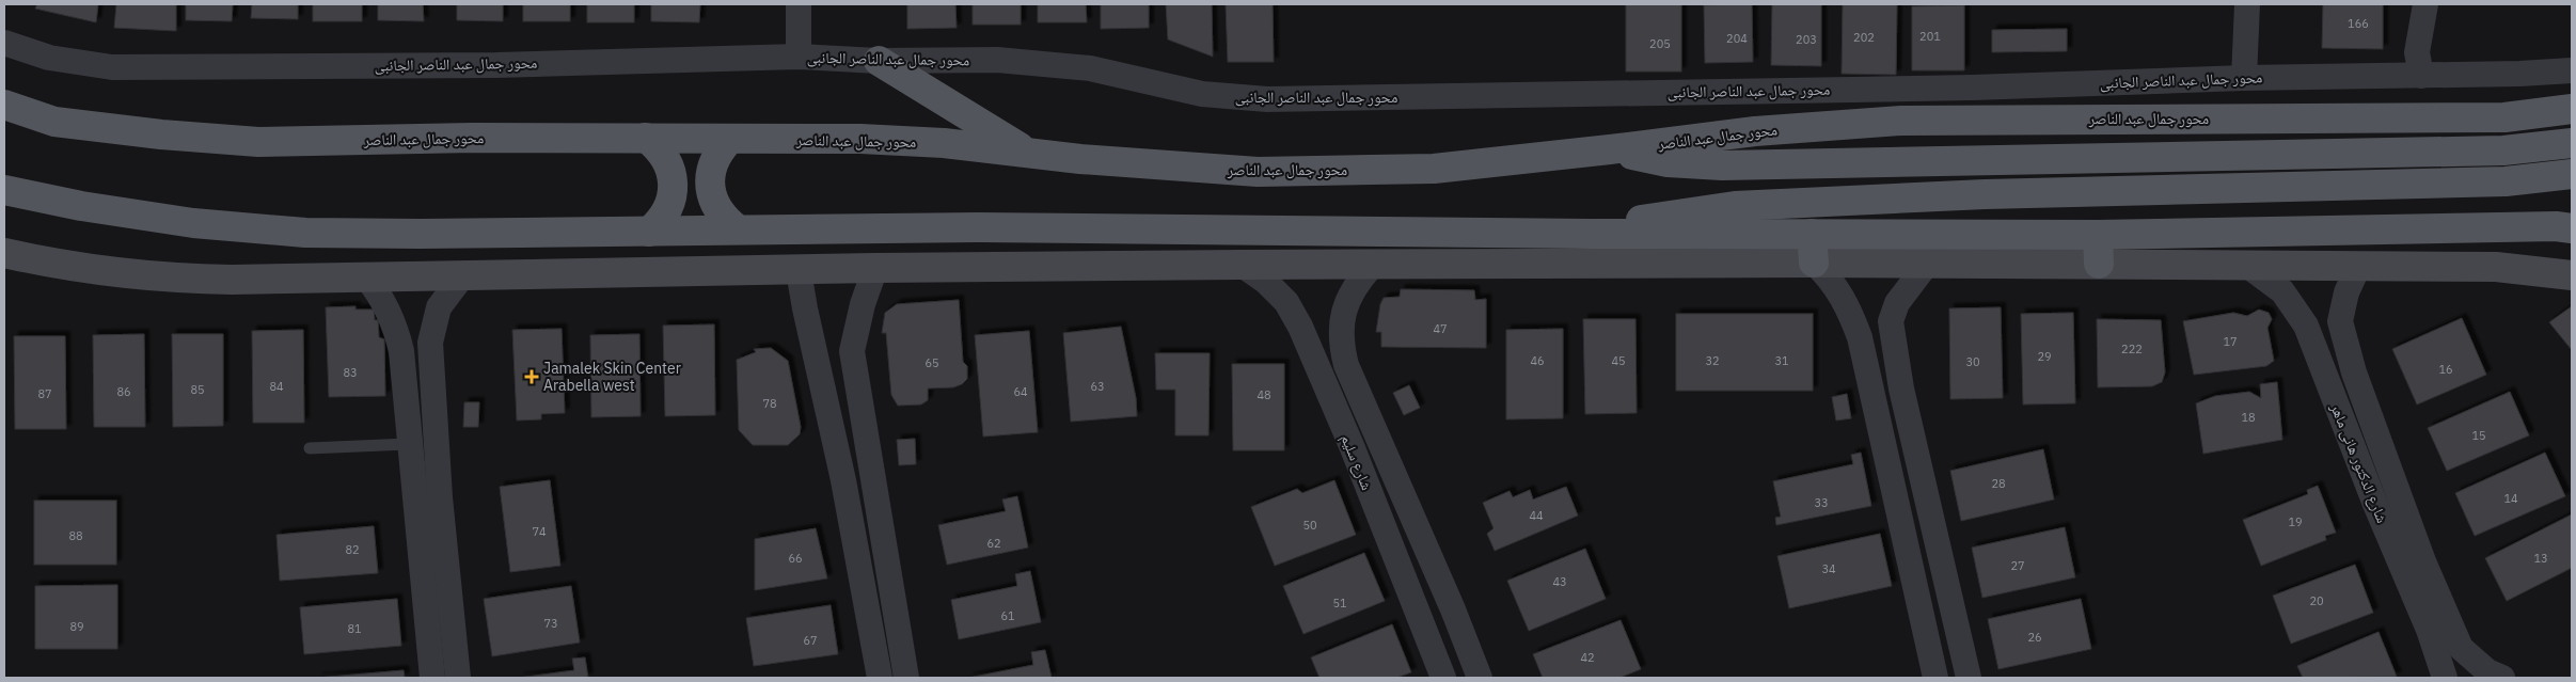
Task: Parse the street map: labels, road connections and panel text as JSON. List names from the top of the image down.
{
  "streets": {
    "main road": ["محور جمال عبد الناصر"],
    "street": ["محور جمال عبد الناصر الجانبى", "شارع سليم", "شارع الدكتور هانى ماهر"]
  },
  "places": {
    "health": ["Jamalek Skin Center Arabella west"]
  },
  "house_numbers": [
    "166",
    "201",
    "202",
    "204",
    "203",
    "205",
    "47",
    "17",
    "222",
    "29",
    "46",
    "45",
    "32",
    "31",
    "30",
    "65",
    "16",
    "83",
    "84",
    "63",
    "85",
    "86",
    "64",
    "87",
    "48",
    "78",
    "18",
    "15",
    "28",
    "14",
    "33",
    "44",
    "19",
    "50",
    "74",
    "88",
    "62",
    "82",
    "66",
    "13",
    "27",
    "34",
    "43",
    "20",
    "51",
    "61",
    "73",
    "89",
    "81",
    "26",
    "67",
    "42"
  ]
}
